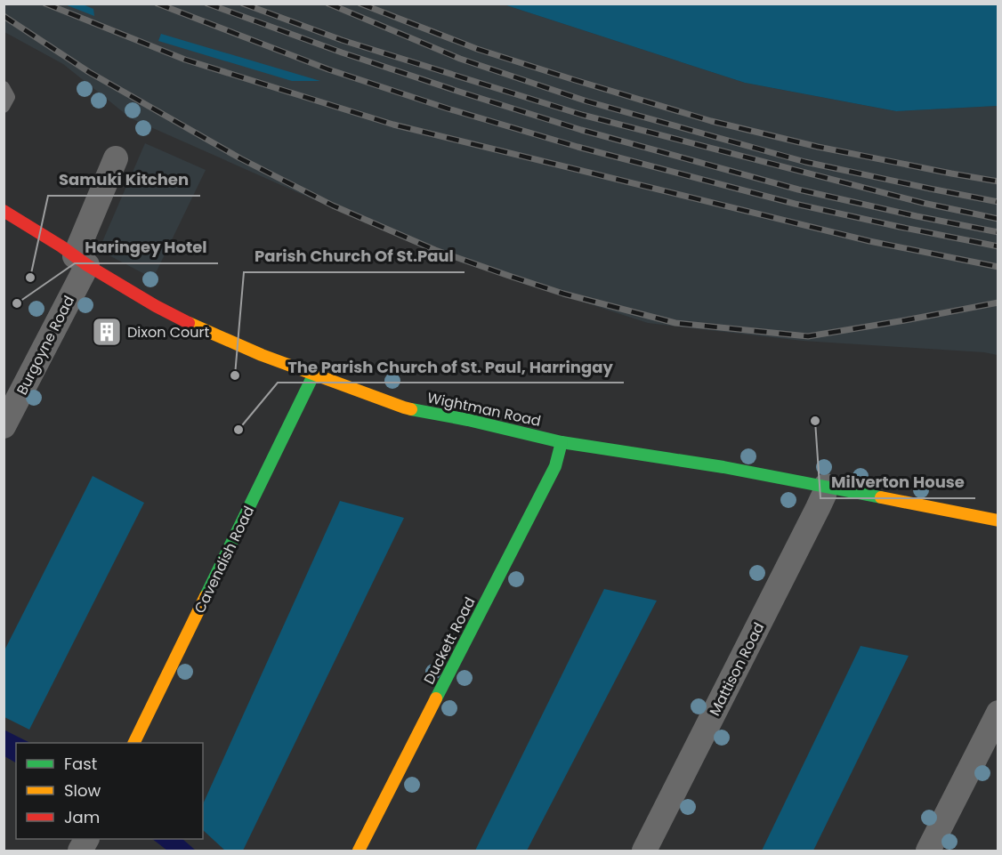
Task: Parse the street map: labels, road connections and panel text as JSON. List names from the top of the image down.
{
  "streets": {
    "main road": ["Wightman Road", "Cavendish Road", "Duckett Road"],
    "street": ["Burgoyne Road", "Mattison Road"]
  },
  "crossings": [
    ["Burgoyne Road", "Wightman Road"],
    ["Wightman Road", "Cavendish Road"],
    ["Wightman Road", "Duckett Road"],
    ["Wightman Road", "Mattison Road"]
  ],
  "places": {
    "other": [
      "Samuki Kitchen",
      "Haringey Hotel",
      "Parish Church Of St.Paul",
      "Milverton House",
      "The Parish Church of St. Paul, Harringay"
    ],
    "building": ["Dixon Court"]
  },
  "legend": ["Fast", "Slow", "Jam"]
}
